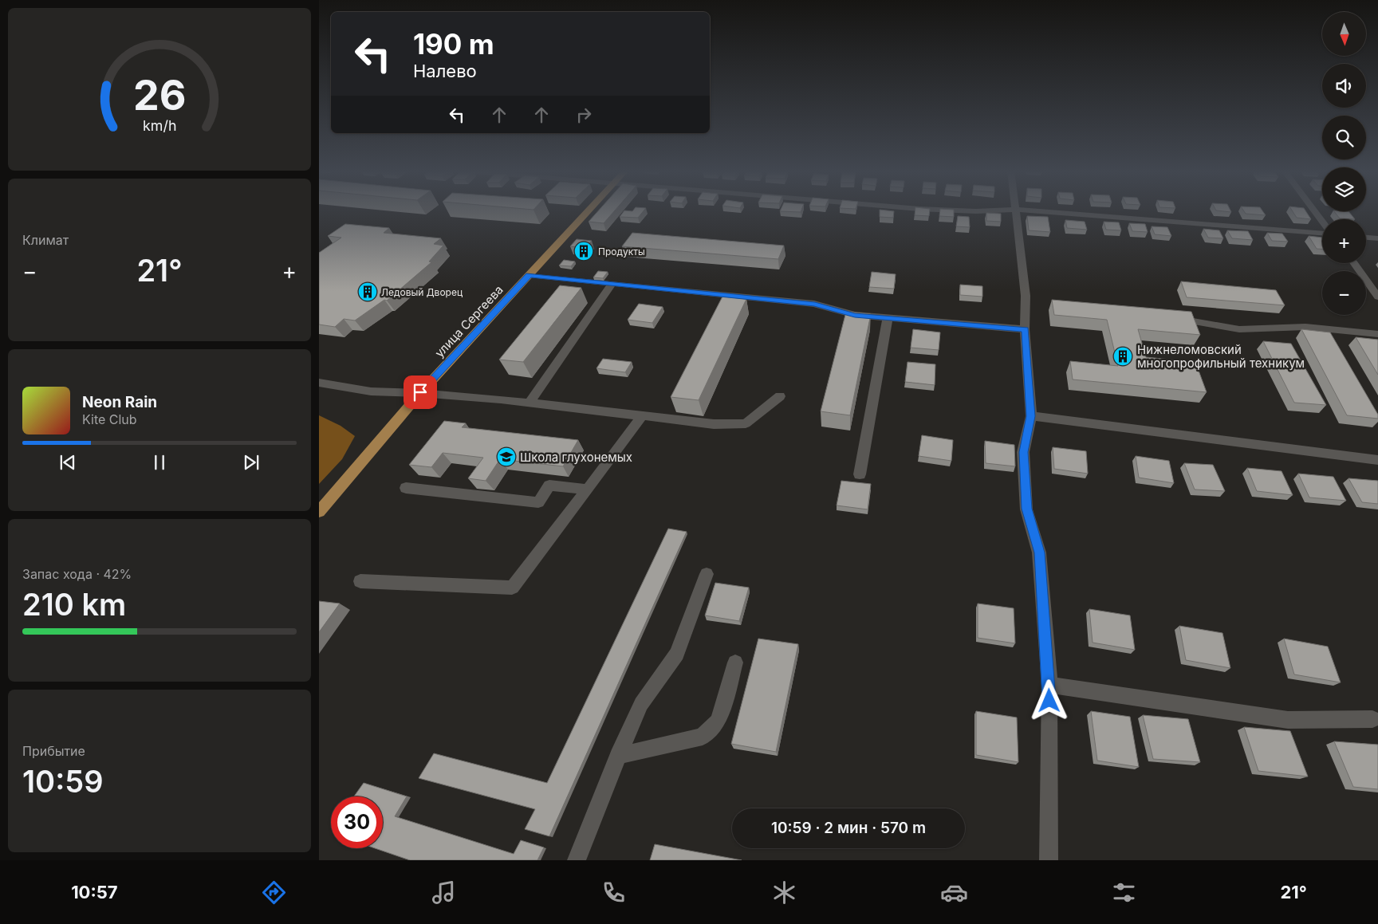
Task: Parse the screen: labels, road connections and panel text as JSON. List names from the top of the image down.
{
  "streets": {
    "main road": ["улица Сергеева"]
  },
  "places": {
    "building": ["Продукты", "Ледовый Дворец", "Нижнеломовский многопрофильный техникум"],
    "school or university": ["Школа глухонемых"]
  },
  "north": "bottom",
  "page": {
    "map_buttons": ["+", "−"],
    "turn": ["190 m", "Налево"],
    "tile": [
      "Климат",
      ["Запас хода · 42%", "210 km"],
      ["Прибытие", "10:59"]
    ],
    "heat": ["−", "21°", "+"],
    "song": ["Neon Rain", "Kite Club"],
    "limit": "30",
    "trip": "10:59 · 2 мин · 570 m",
    "tabs": ["10:57", "21°"],
    "gauge": ["26", "km/h"]
  }
}
